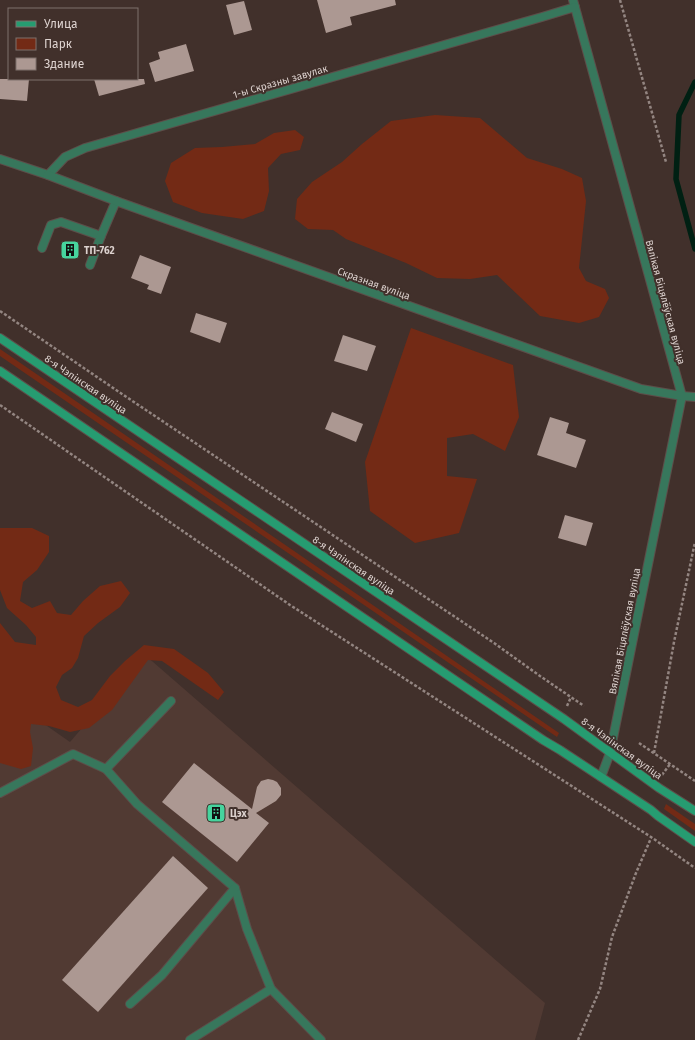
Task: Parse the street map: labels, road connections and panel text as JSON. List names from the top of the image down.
{
  "streets": {
    "main road": ["8-я Чэпінская вуліца"],
    "street": ["1-ы Скразны завулак", "Скразная вуліца", "Вялікая Біцялёўская вуліца"]
  },
  "crossings": [
    ["1-ы Скразны завулак", "Скразная вуліца"],
    ["1-ы Скразны завулак", "Вялікая Біцялёўская вуліца"],
    ["Скразная вуліца", "Вялікая Біцялёўская вуліца"],
    ["Вялікая Біцялёўская вуліца", "8-я Чэпінская вуліца"]
  ],
  "places": {
    "building": ["ТП-762", "Цэх"]
  },
  "legend": ["Улица", "Парк", "Здание"]
}
